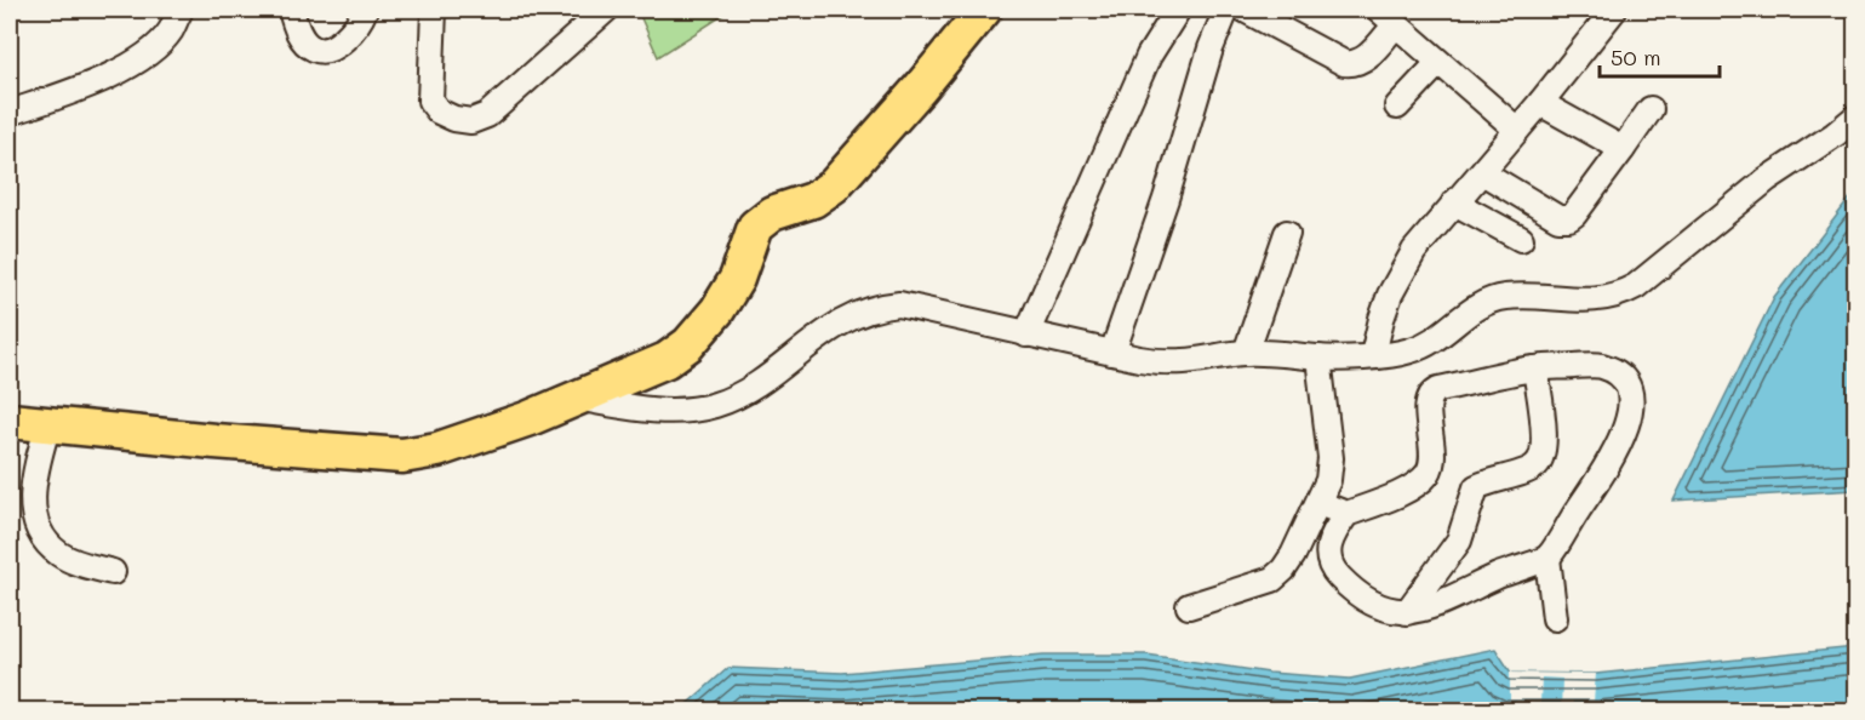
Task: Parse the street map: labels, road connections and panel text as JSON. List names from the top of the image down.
{
  "scale_bar": "50 m"
}
